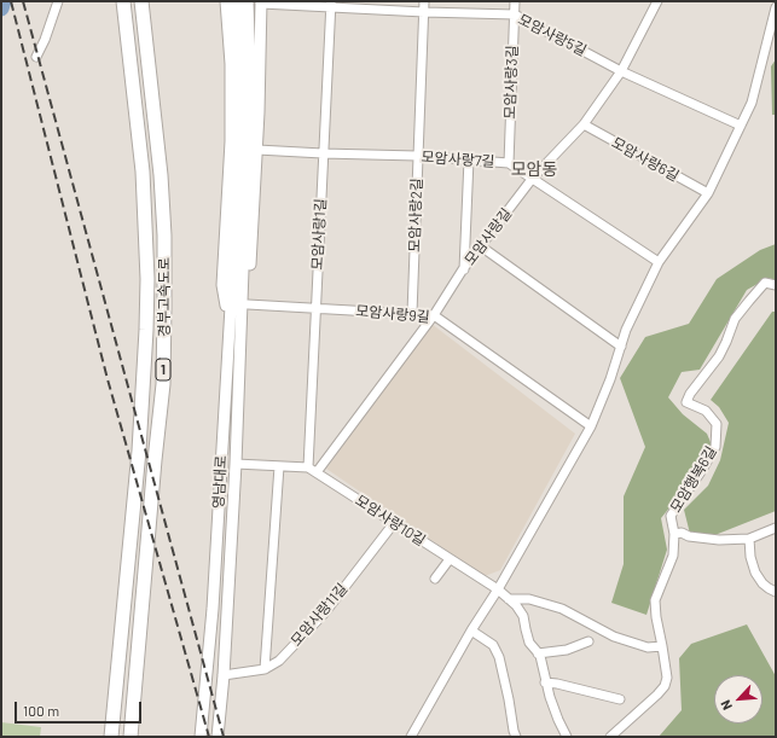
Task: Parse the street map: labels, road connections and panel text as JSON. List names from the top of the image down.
{
  "streets": {
    "highway": ["경부고속도로", "1"],
    "main road": ["영남대로"],
    "street": [
      "모암사랑5길",
      "모암사랑3길",
      "모암사랑7길",
      "모암사랑6길",
      "모암사랑2길",
      "모암사랑1길",
      "모암사랑길",
      "모암사랑9길",
      "모암행복6길",
      "모암사랑10길",
      "모암사랑11길"
    ]
  },
  "crossings": [
    ["모암사랑5길", "모암사랑3길"],
    ["모암사랑5길", "모암사랑2길"],
    ["모암사랑5길", "모암사랑1길"],
    ["모암사랑5길", "모암사랑길"],
    ["모암사랑3길", "모암사랑7길"],
    ["모암사랑7길", "모암사랑2길"],
    ["모암사랑7길", "모암사랑1길"],
    ["모암사랑7길", "모암사랑길"],
    ["모암사랑6길", "모암사랑길"],
    ["모암사랑2길", "모암사랑9길"],
    ["모암사랑1길", "모암사랑9길"],
    ["모암사랑1길", "모암사랑10길"],
    ["모암사랑길", "모암사랑9길"],
    ["모암사랑길", "모암사랑10길"],
    ["영남대로", "모암사랑10길"],
    ["영남대로", "모암사랑11길"],
    ["모암사랑10길", "모암사랑11길"]
  ],
  "districts": ["모암동"],
  "scale_bar": "100 m",
  "north": "bottom left"
}
